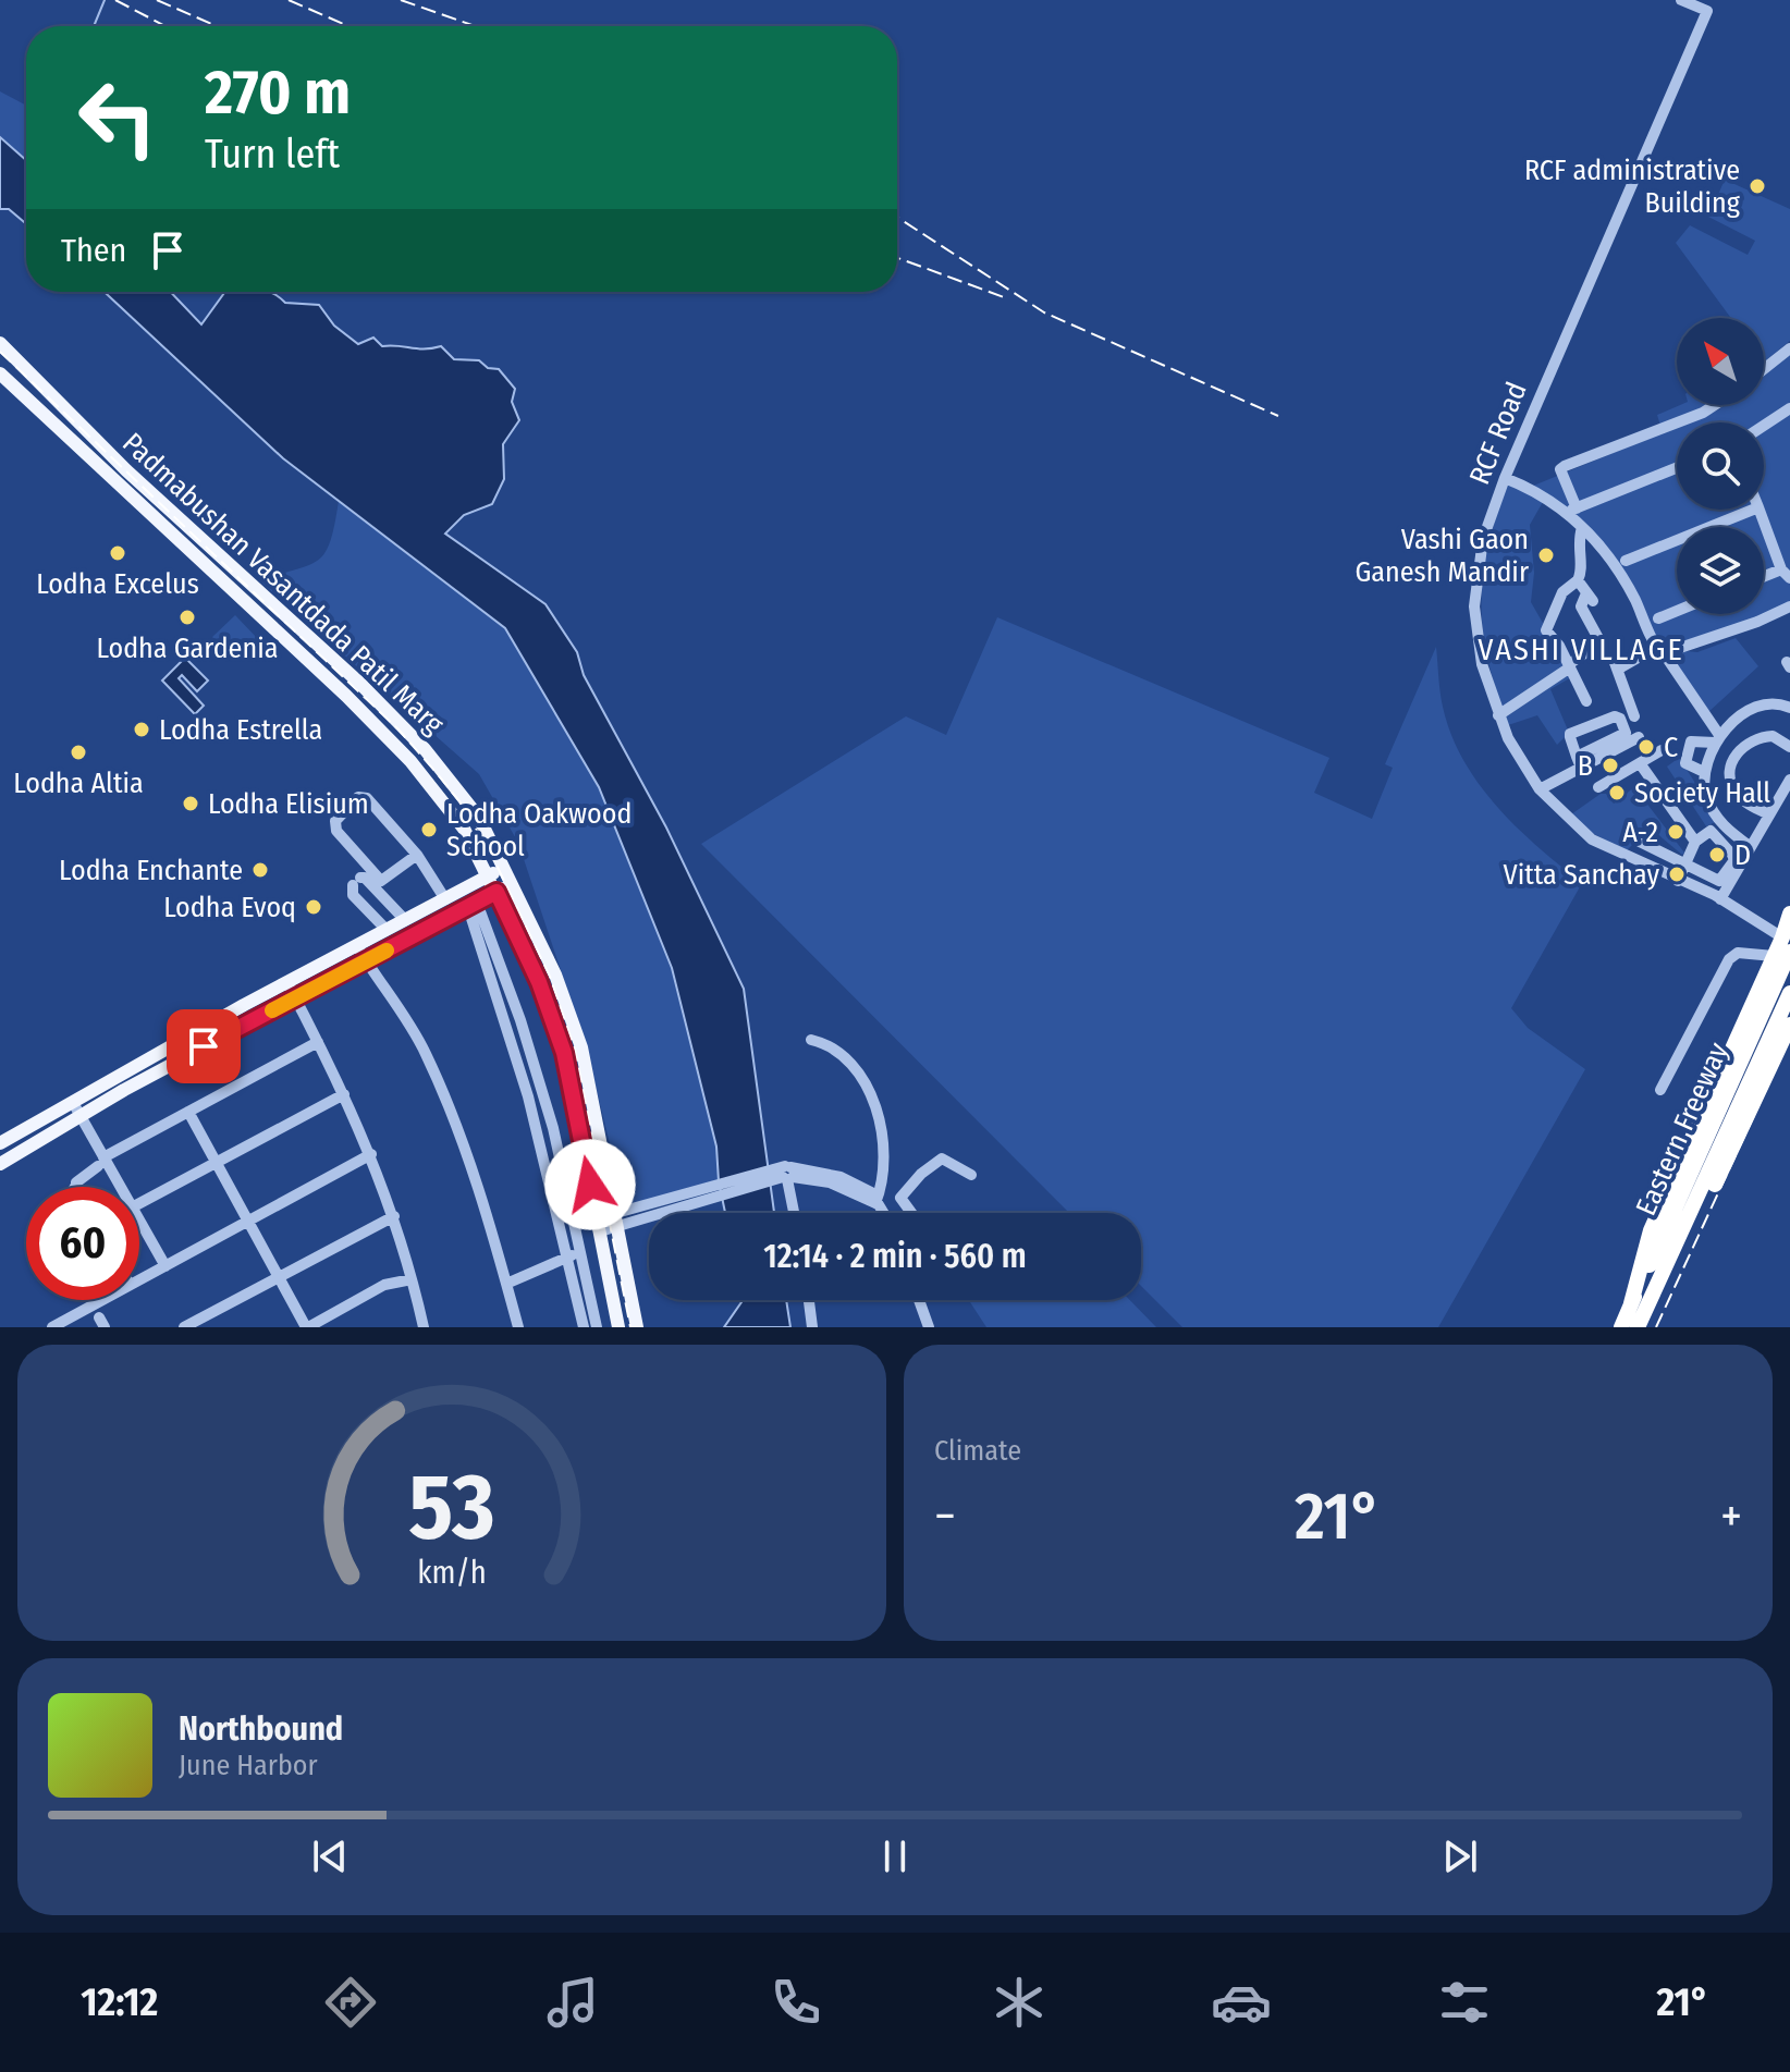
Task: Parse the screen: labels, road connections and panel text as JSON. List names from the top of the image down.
{
  "streets": {
    "highway": ["Eastern Freeway"],
    "main road": ["Padmabushan Vasantdada Patil Marg"],
    "street": ["RCF Road"]
  },
  "crossings": [
    ["RCF Road", "Eastern Freeway"]
  ],
  "districts": ["VASHI VILLAGE"],
  "places": [
    "RCF administrative Building",
    "Lodha Excelus",
    "Vashi Gaon Ganesh Mandir",
    "Lodha Gardenia",
    "Lodha Estrella",
    "C",
    "Lodha Altia",
    "B",
    "Society Hall",
    "Lodha Elisium",
    "Lodha Oakwood School",
    "A-2",
    "D",
    "Lodha Enchante",
    "Vitta Sanchay",
    "Lodha Evoq"
  ],
  "north": "top left",
  "page": {
    "turn": ["270 m", "Turn left"],
    "then": "Then",
    "limit": "60",
    "trip": "12:14 · 2 min · 560 m",
    "tile": "Climate",
    "heat": ["−", "21°", "+"],
    "song": ["Northbound", "June Harbor"],
    "tabs": ["12:12", "21°"],
    "gauge": ["53", "km/h"]
  }
}
